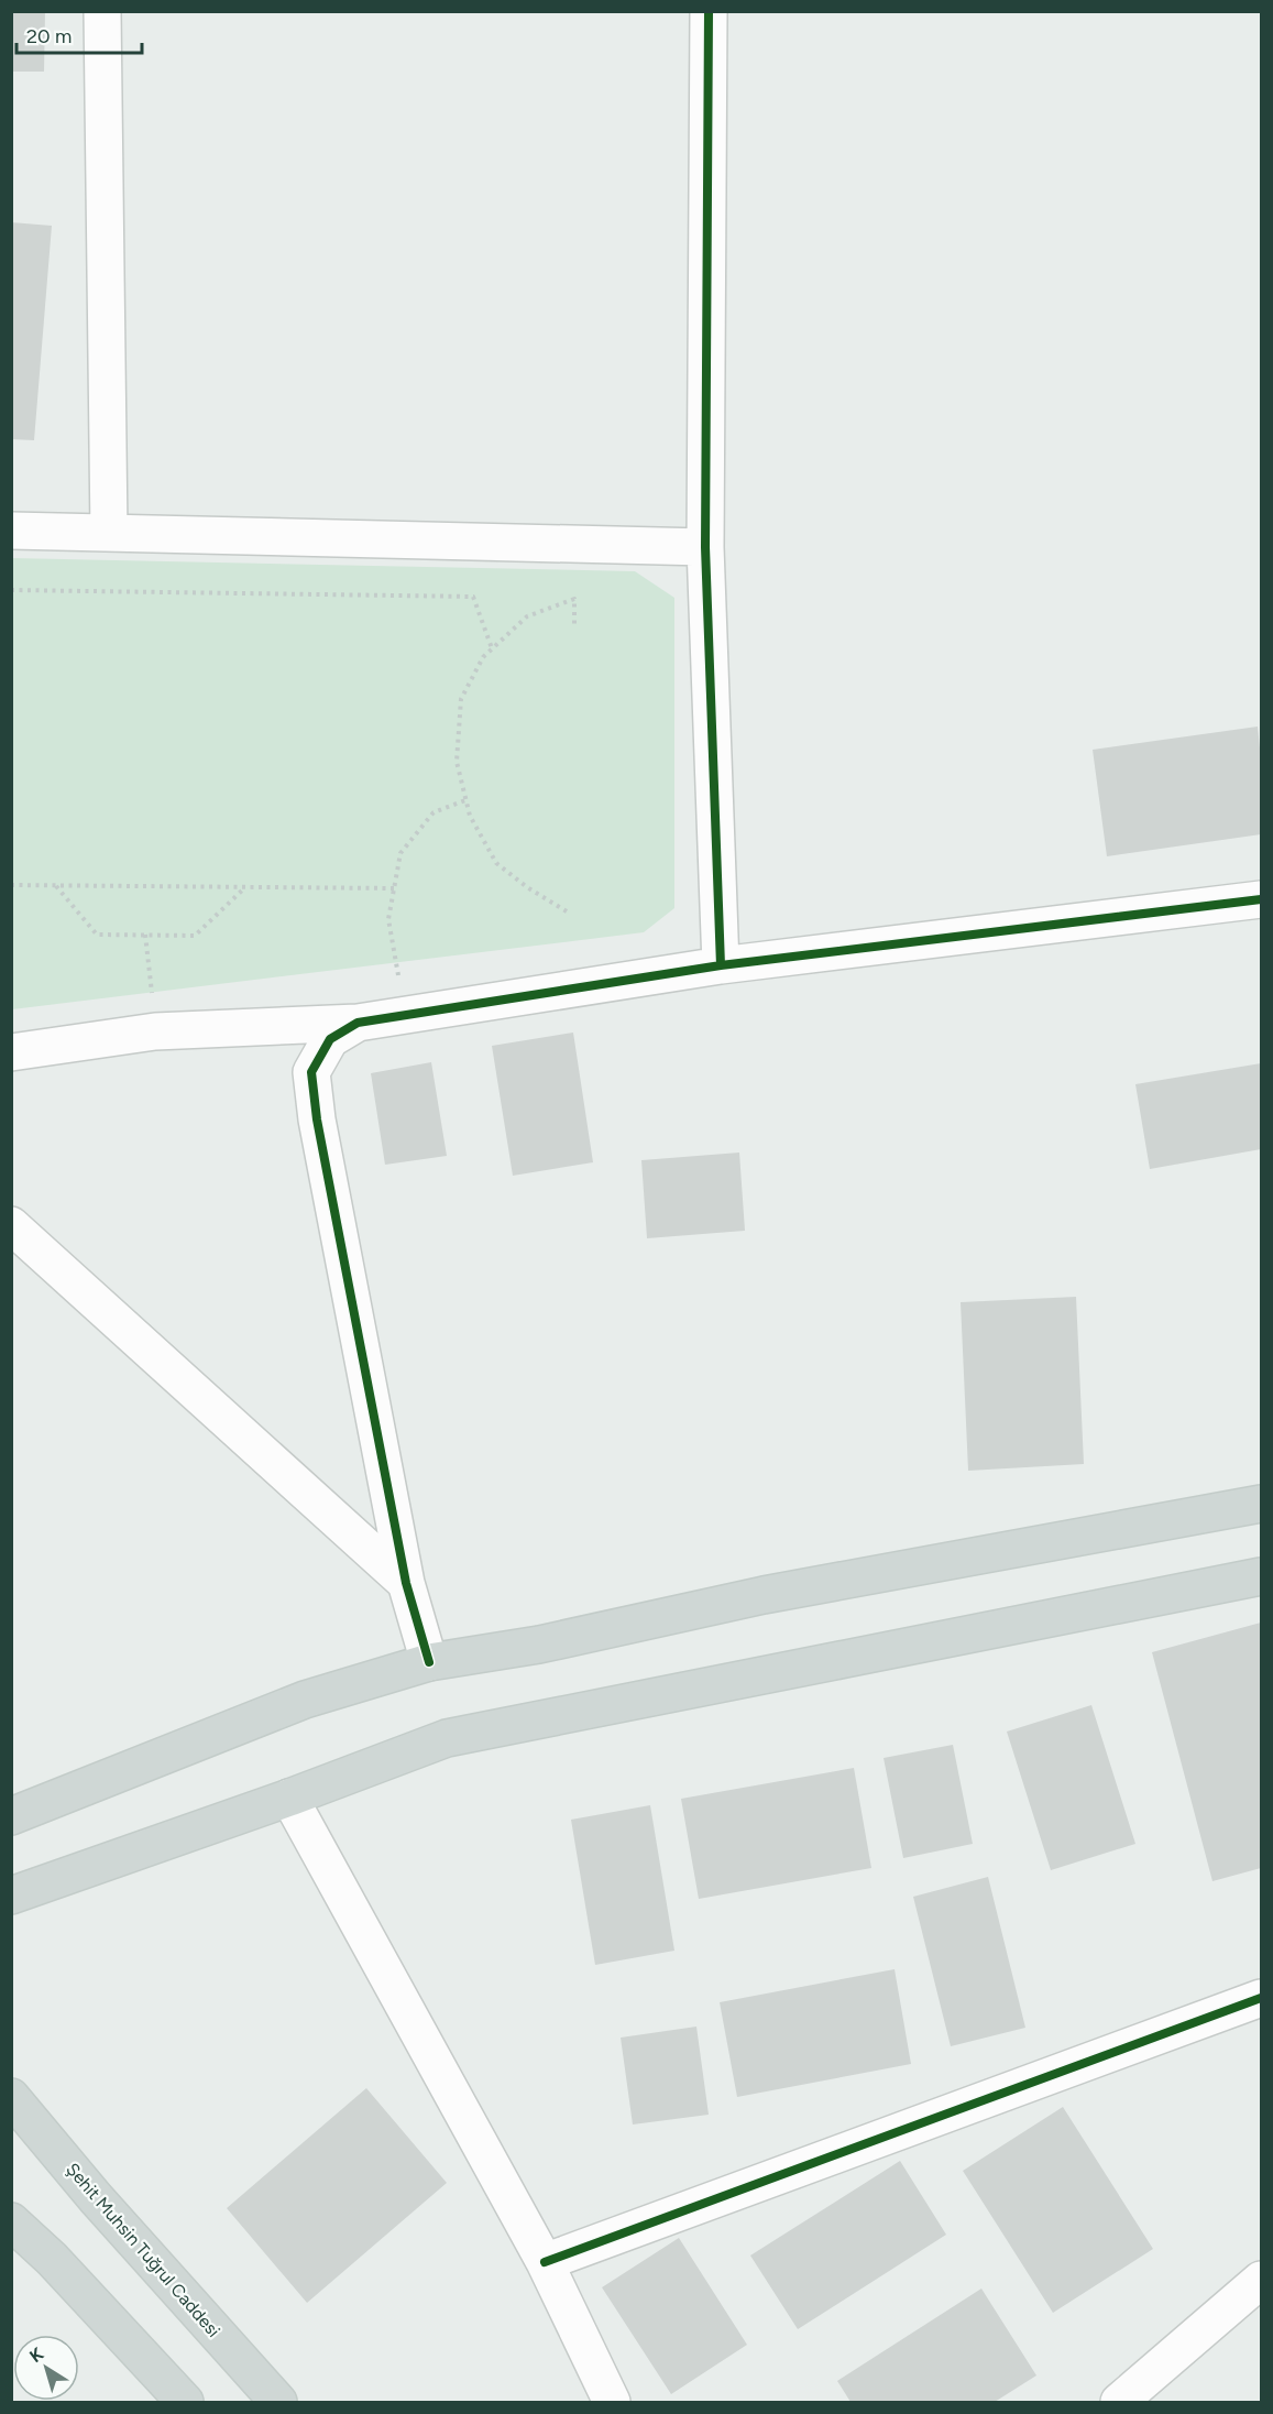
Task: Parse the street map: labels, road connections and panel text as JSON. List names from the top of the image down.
{
  "streets": {
    "main road": ["Şehit Muhsin Tuğrul Caddesi"]
  },
  "scale_bar": "20 m",
  "north": "top left"
}
